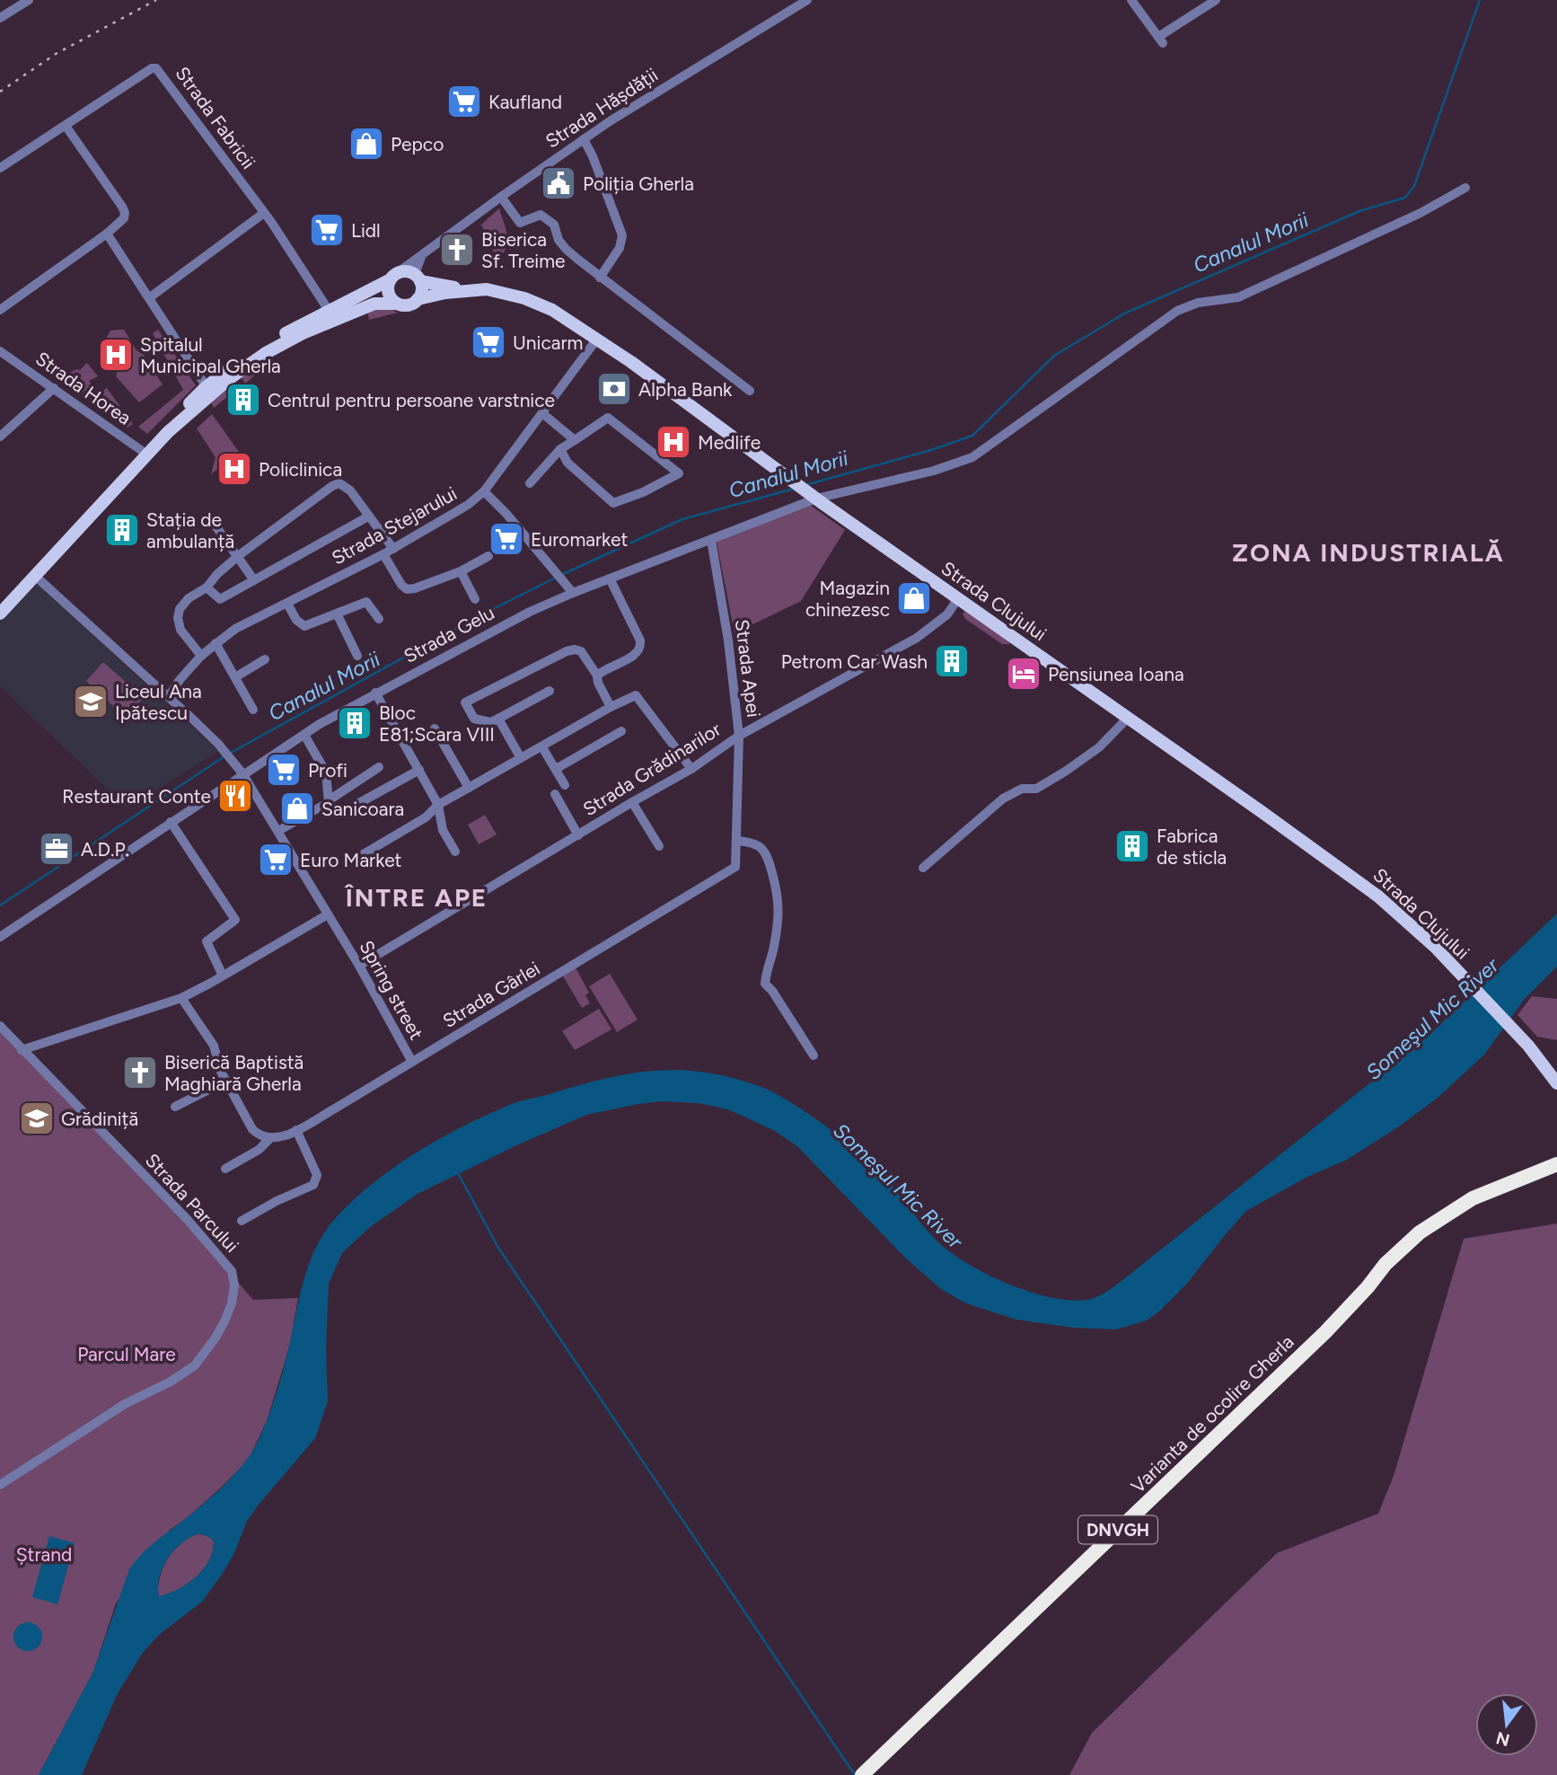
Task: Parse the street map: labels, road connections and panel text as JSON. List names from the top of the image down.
{
  "streets": {
    "highway": ["Varianta de ocolire Gherla", "DNVGH"],
    "main road": ["Strada Clujului"],
    "street": [
      "Strada Hășdății",
      "Strada Fabricii",
      "Strada Horea",
      "Strada Stejarului",
      "Strada Gelu",
      "Strada Apei",
      "Strada Grădinarilor",
      "Spring street",
      "Strada Gârlei",
      "Strada Parcului"
    ]
  },
  "crossings": [
    ["Strada Hășdății", "Strada Clujului"],
    ["Strada Stejarului", "Strada Clujului"],
    ["Strada Stejarului", "Spring street"],
    ["Strada Clujului", "Strada Gelu"],
    ["Strada Clujului", "Strada Grădinarilor"],
    ["Strada Gelu", "Strada Apei"],
    ["Strada Gelu", "Spring street"],
    ["Strada Apei", "Strada Grădinarilor"],
    ["Strada Apei", "Strada Gârlei"],
    ["Strada Grădinarilor", "Spring street"],
    ["Spring street", "Strada Gârlei"]
  ],
  "districts": ["ZONA INDUSTRIALĂ", "ÎNTRE APE"],
  "water": ["Canalul Morii", "Someşul Mic River"],
  "parks": ["Parcul Mare", "Ștrand"],
  "places": {
    "supermarket": [
      "Kaufland",
      "Lidl",
      "Unicarm",
      "Euromarket",
      "Profi",
      "Euro Market"
    ],
    "shop": ["Pepco", "Magazin chinezesc", "Sanicoara"],
    "public building": ["Poliția Gherla"],
    "church": ["Biserica Sf. Treime", "Biserică Baptistă Maghiară Gherla"],
    "hospital": ["Spitalul Municipal Gherla", "Medlife", "Policlinica"],
    "bank": ["Alpha Bank"],
    "building": [
      "Centrul pentru persoane varstnice",
      "Stația de ambulanță",
      "Petrom Car Wash",
      "Bloc E81;Scara VIII",
      "Fabrica de sticla"
    ],
    "hotel": ["Pensiunea Ioana"],
    "school or university": ["Liceul Ana Ipătescu", "Grădiniță"],
    "restaurant": ["Restaurant Conte"],
    "office": ["A.D.P."]
  },
  "north": "bottom"
}
